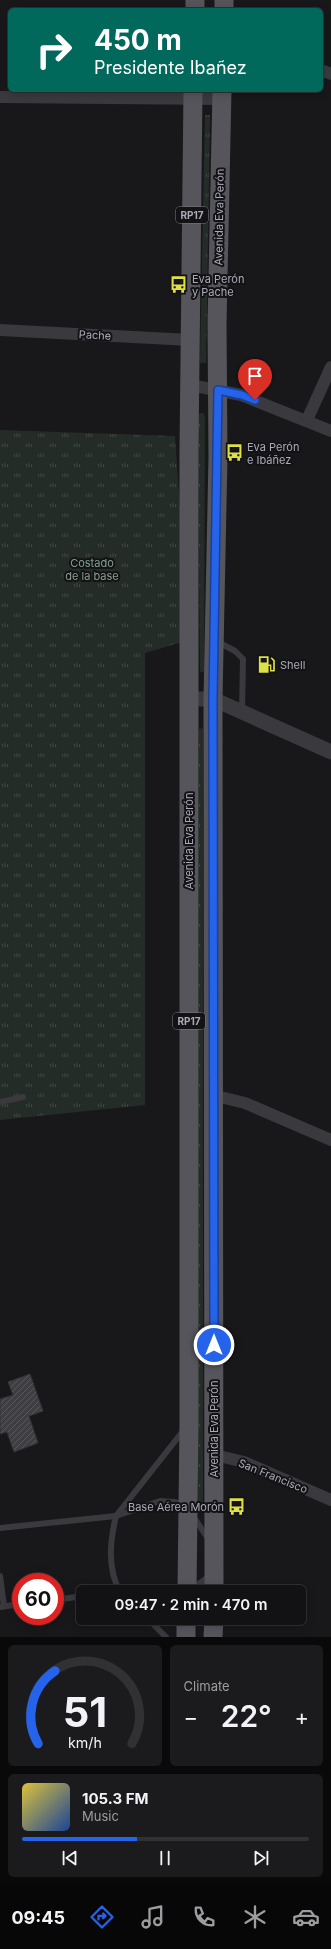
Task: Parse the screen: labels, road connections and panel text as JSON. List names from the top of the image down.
{
  "streets": {
    "main road": ["RP17", "Avenida Eva Perón"],
    "street": ["Pache", "San Francisco"]
  },
  "crossings": [
    ["Avenida Eva Perón", "Pache"],
    ["Avenida Eva Perón", "San Francisco"]
  ],
  "parks": ["Costado de la base"],
  "places": {
    "bus stop": ["Eva Perón y Pache", "Eva Perón e Ibáñez", "Base Aérea Morón"],
    "fuel station": ["Shell"]
  },
  "page": {
    "turn": ["450 m", "Presidente Ibañez"],
    "limit": "60",
    "trip": "09:47 · 2 min · 470 m",
    "tile": "Climate",
    "heat": ["−", "22°", "+"],
    "song": ["105.3 FM", "Music"],
    "tabs": "09:45",
    "gauge": ["51", "km/h"]
  }
}
